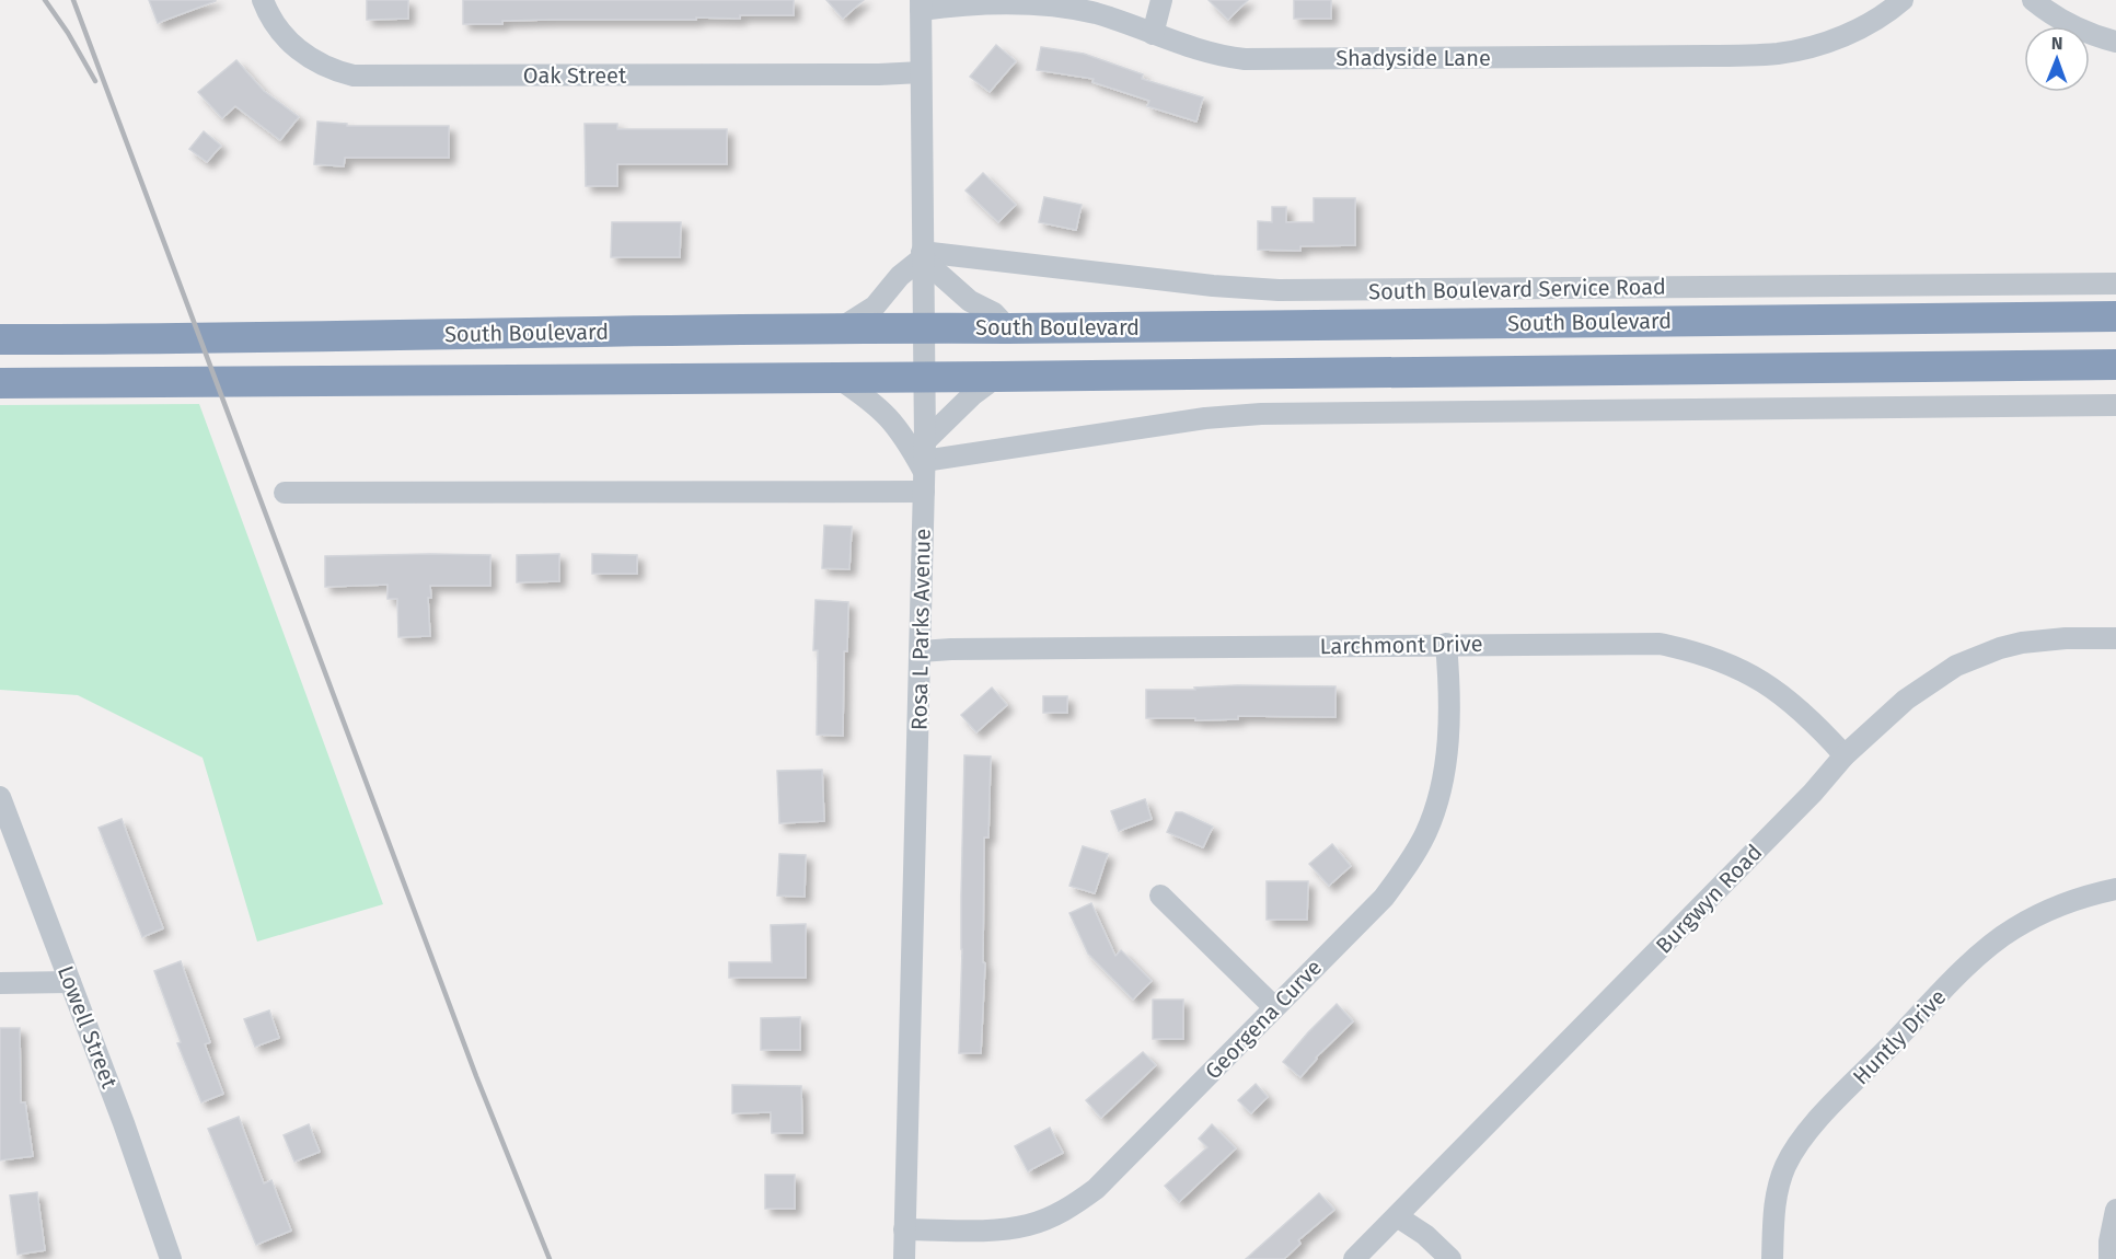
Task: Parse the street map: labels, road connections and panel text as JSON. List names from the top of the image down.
{
  "streets": {
    "highway": ["South Boulevard"],
    "street": [
      "Shadyside Lane",
      "Oak Street",
      "South Boulevard Service Road",
      "Rosa L Parks Avenue",
      "Larchmont Drive",
      "Burgwyn Road",
      "Georgena Curve",
      "Lowell Street",
      "Huntly Drive"
    ]
  },
  "crossings": [
    ["Shadyside Lane", "Rosa L Parks Avenue"],
    ["Oak Street", "Rosa L Parks Avenue"],
    ["South Boulevard Service Road", "Rosa L Parks Avenue"],
    ["South Boulevard", "Rosa L Parks Avenue"],
    ["Rosa L Parks Avenue", "Larchmont Drive"],
    ["Rosa L Parks Avenue", "Georgena Curve"],
    ["Larchmont Drive", "Burgwyn Road"],
    ["Larchmont Drive", "Georgena Curve"]
  ],
  "north": "top"
}
